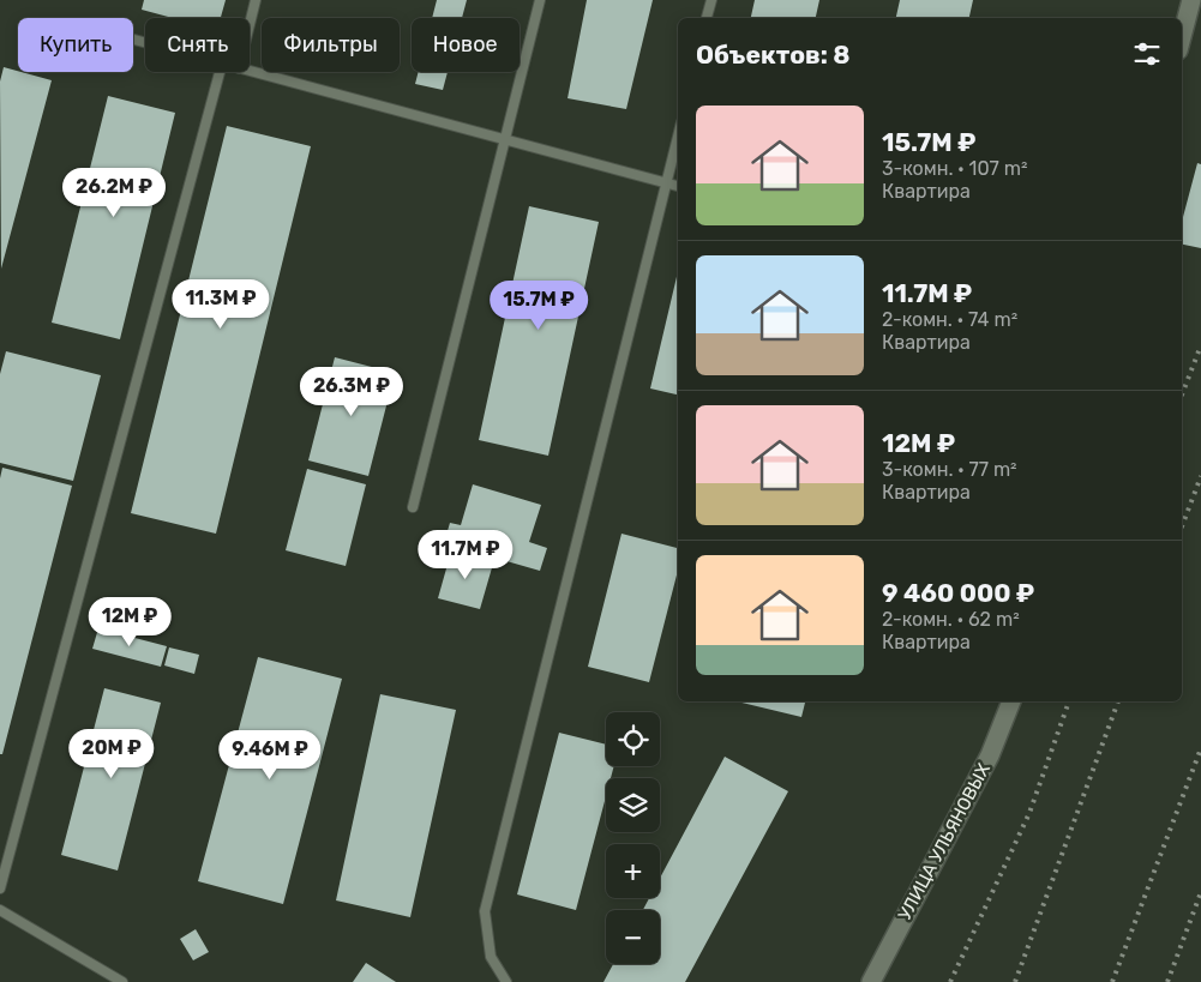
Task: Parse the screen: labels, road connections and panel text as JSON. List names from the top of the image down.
{
  "streets": {
    "street": ["УЛИЦА УЛЬЯНОВЫХ"]
  },
  "page": {
    "chip": [
      "Купить",
      "Снять",
      "Фильтры",
      "Новое"
    ],
    "heading": "Объектов: 8",
    "list": [
      {
        "name": "15.7M ₽",
        "note": "3-комн. · 107 m² · Квартира"
      },
      {
        "name": "11.7M ₽",
        "note": "2-комн. · 74 m² · Квартира"
      },
      {
        "name": "12M ₽",
        "note": "3-комн. · 77 m² · Квартира"
      },
      {
        "name": "9 460 000 ₽",
        "note": "2-комн. · 62 m² · Квартира"
      }
    ],
    "price": [
      "26.2M ₽",
      "11.3M ₽",
      "15.7M ₽",
      "26.3M ₽",
      "11.7M ₽",
      "12M ₽",
      "20M ₽",
      "9.46M ₽"
    ],
    "map_buttons": ["+", "−"]
  }
}
